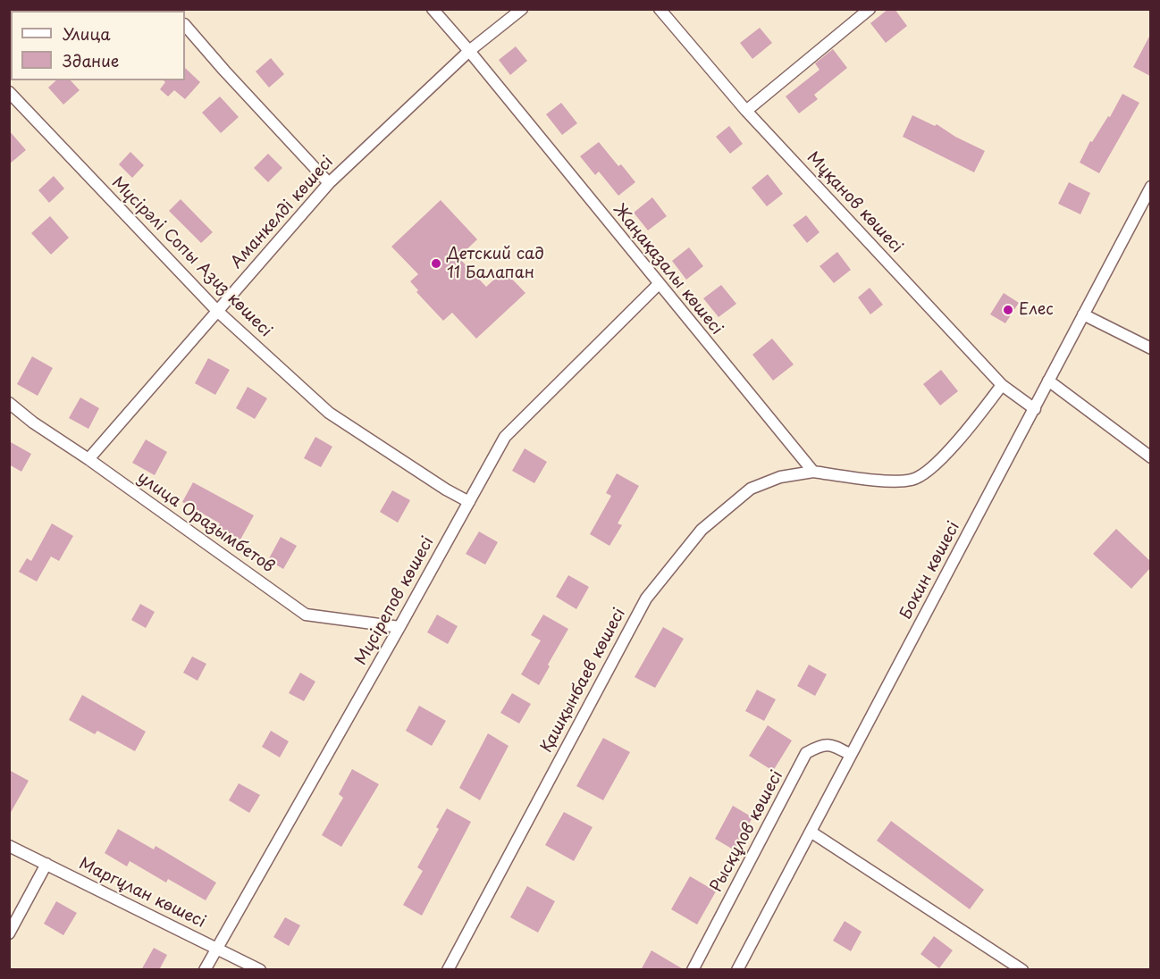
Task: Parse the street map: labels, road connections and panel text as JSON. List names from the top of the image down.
{
  "streets": {
    "street": [
      "Мұқанов көшесі",
      "Аманкелді көшесі",
      "Мүсірәлі Сопы Азиз көшесі",
      "Жаңақазалы көшесі",
      "улица Оразымбетов",
      "Бокин көшесі",
      "Мүсірепов көшесі",
      "Қашқынбаев көшесі",
      "Рысқұлов көшесі",
      "Маргұлан көшесі"
    ]
  },
  "crossings": [
    ["Мұқанов көшесі", "Бокин көшесі"],
    ["Аманкелді көшесі", "Мүсірәлі Сопы Азиз көшесі"],
    ["Аманкелді көшесі", "Жаңақазалы көшесі"],
    ["Аманкелді көшесі", "улица Оразымбетов"],
    ["Мүсірәлі Сопы Азиз көшесі", "Мүсірепов көшесі"],
    ["Жаңақазалы көшесі", "Мүсірепов көшесі"],
    ["Жаңақазалы көшесі", "Қашқынбаев көшесі"],
    ["улица Оразымбетов", "Мүсірепов көшесі"],
    ["Бокин көшесі", "Рысқұлов көшесі"],
    ["Мүсірепов көшесі", "Маргұлан көшесі"]
  ],
  "places": ["Детский сад 11 Балапан", "Елес"],
  "legend": ["Улица", "Здание"]
}
